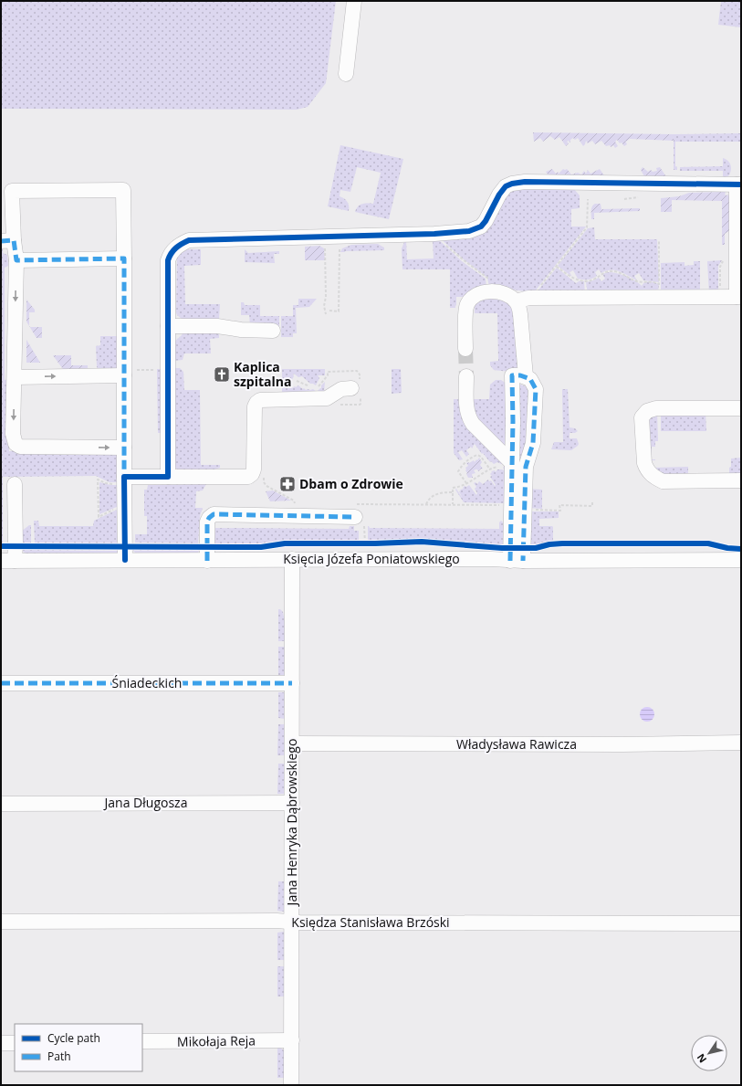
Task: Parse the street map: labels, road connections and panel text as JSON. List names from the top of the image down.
{
  "streets": {
    "street": [
      "Księcia Józefa Poniatowskiego",
      "Śniadeckich",
      "Władysława Rawicza",
      "Jana Długosza",
      "Jana Henryka Dąbrowskiego",
      "Księdza Stanisława Brzóski",
      "Mikołaja Reja"
    ]
  },
  "crossings": [
    ["Księcia Józefa Poniatowskiego", "Jana Henryka Dąbrowskiego"],
    ["Śniadeckich", "Jana Henryka Dąbrowskiego"],
    ["Władysława Rawicza", "Jana Henryka Dąbrowskiego"],
    ["Jana Długosza", "Jana Henryka Dąbrowskiego"],
    ["Jana Henryka Dąbrowskiego", "Księdza Stanisława Brzóski"],
    ["Jana Henryka Dąbrowskiego", "Mikołaja Reja"]
  ],
  "places": {
    "church": ["Kaplica szpitalna"],
    "pharmacy": ["Dbam o Zdrowie"]
  },
  "legend": ["Cycle path", "Path"],
  "north": "bottom left"
}
